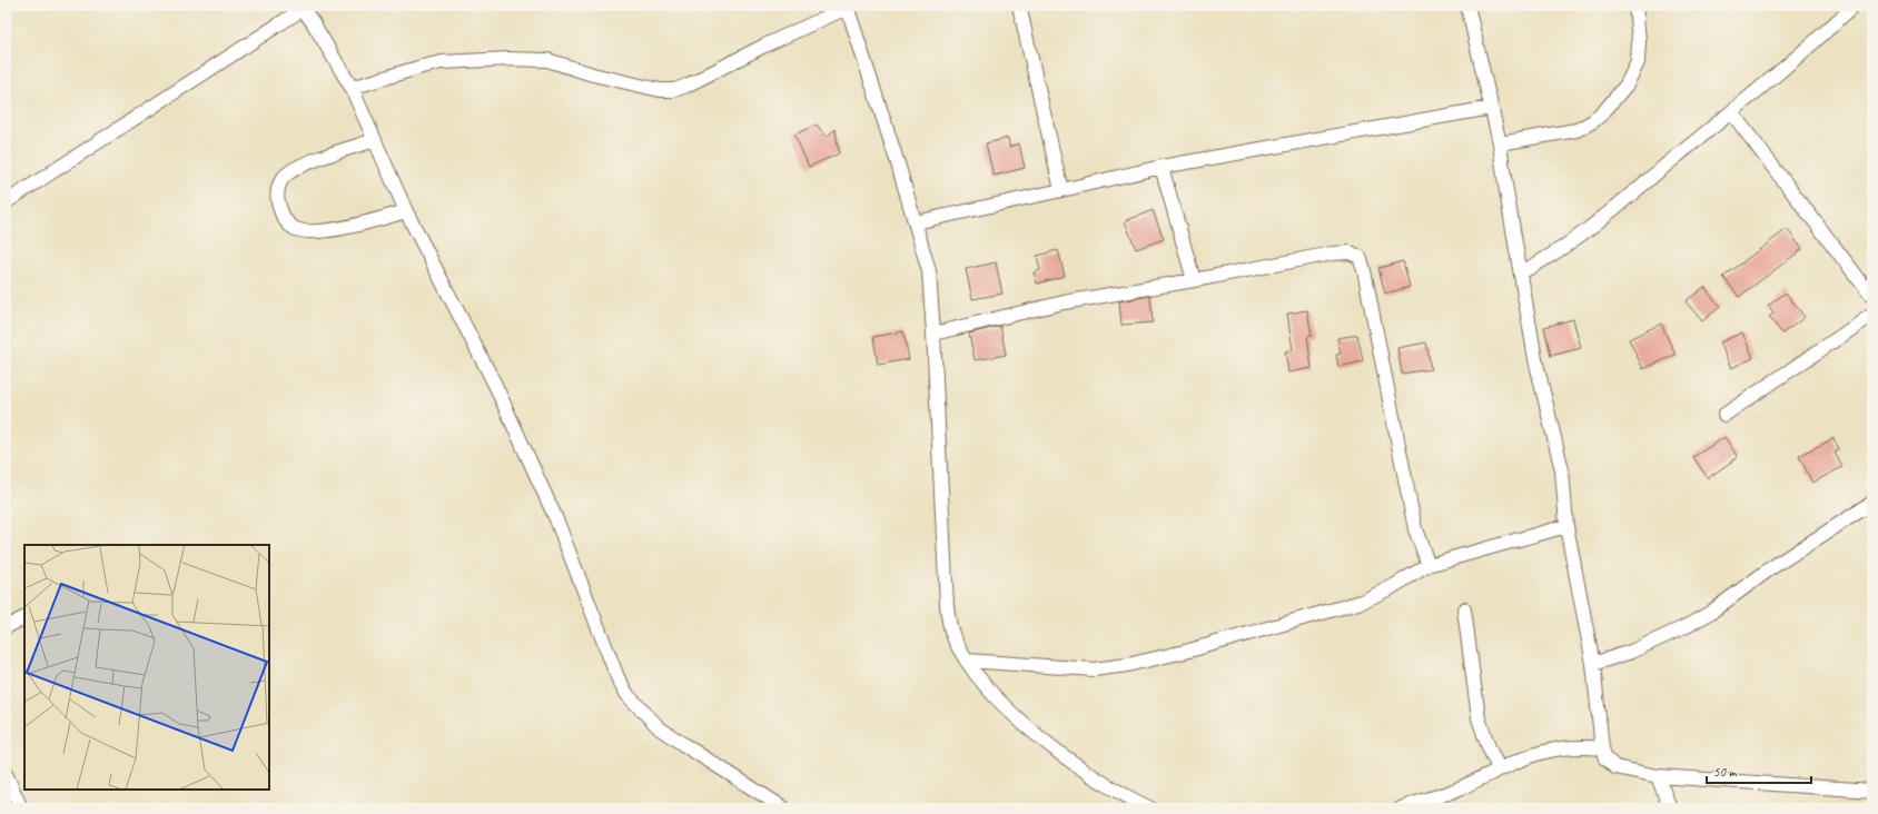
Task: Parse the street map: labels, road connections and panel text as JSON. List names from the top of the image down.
{
  "scale_bar": "50 m"
}
